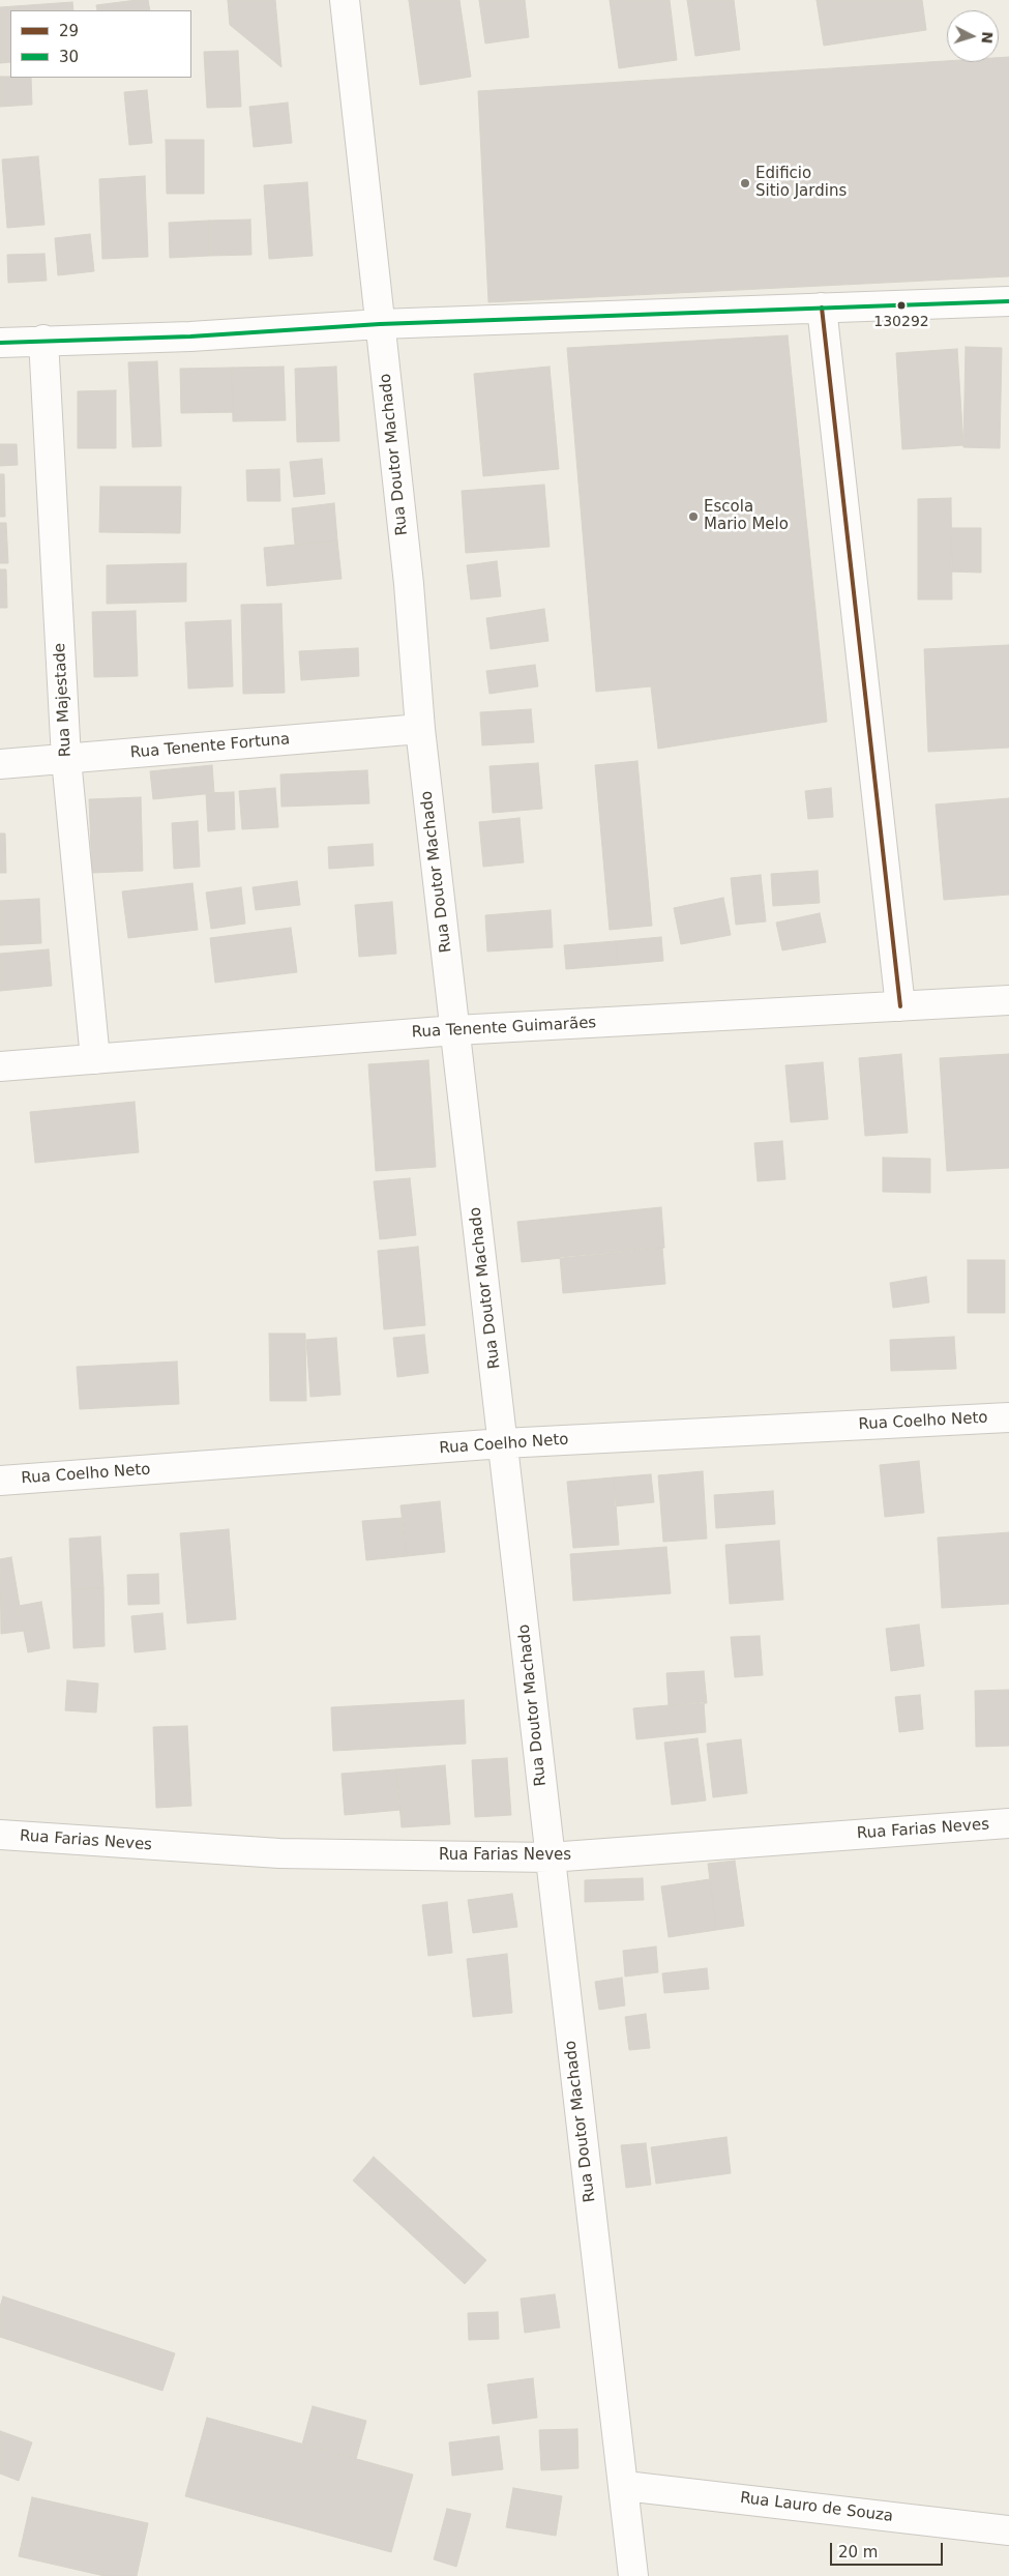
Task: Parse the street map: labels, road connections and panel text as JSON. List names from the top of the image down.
{
  "streets": {
    "street": [
      "Rua Doutor Machado",
      "Rua Majestade",
      "Rua Tenente Fortuna",
      "Rua Tenente Guimarães",
      "Rua Coelho Neto",
      "Rua Farias Neves",
      "Rua Lauro de Souza"
    ]
  },
  "crossings": [
    ["Rua Doutor Machado", "Rua Tenente Fortuna"],
    ["Rua Doutor Machado", "Rua Tenente Guimarães"],
    ["Rua Doutor Machado", "Rua Coelho Neto"],
    ["Rua Doutor Machado", "Rua Farias Neves"],
    ["Rua Doutor Machado", "Rua Lauro de Souza"],
    ["Rua Majestade", "Rua Tenente Fortuna"],
    ["Rua Majestade", "Rua Tenente Guimarães"]
  ],
  "places": ["Edificio Sitio Jardins", "130292", "Escola Mario Melo"],
  "lines": ["transit line 30", "transit line 29"],
  "legend": ["29", "30"],
  "scale_bar": "20 m",
  "north": "right"
}
